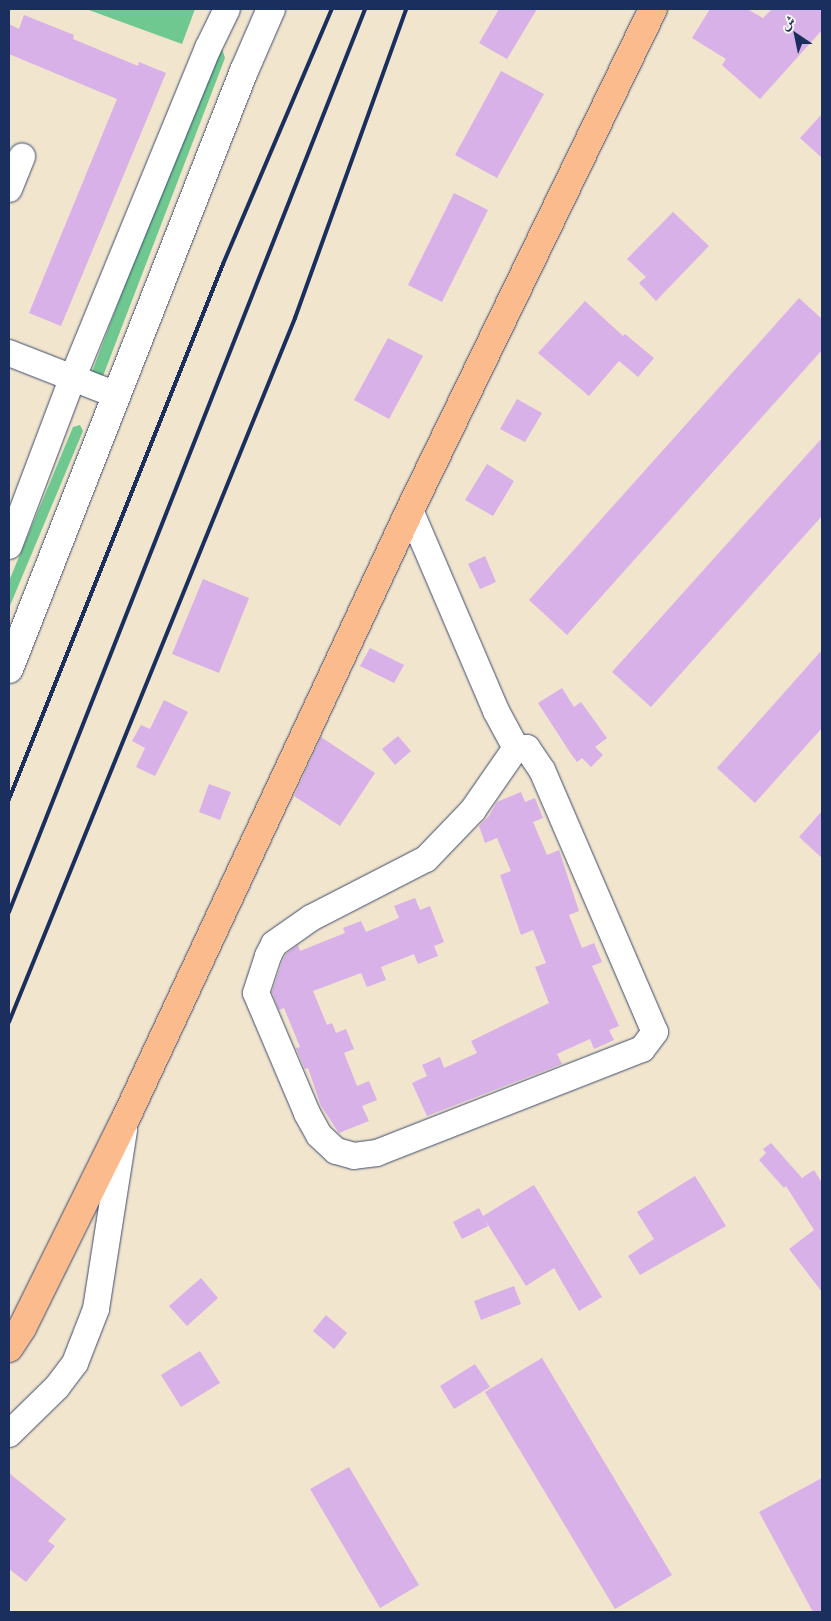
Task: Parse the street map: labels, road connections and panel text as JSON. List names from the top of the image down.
{
  "north": "top left"
}
